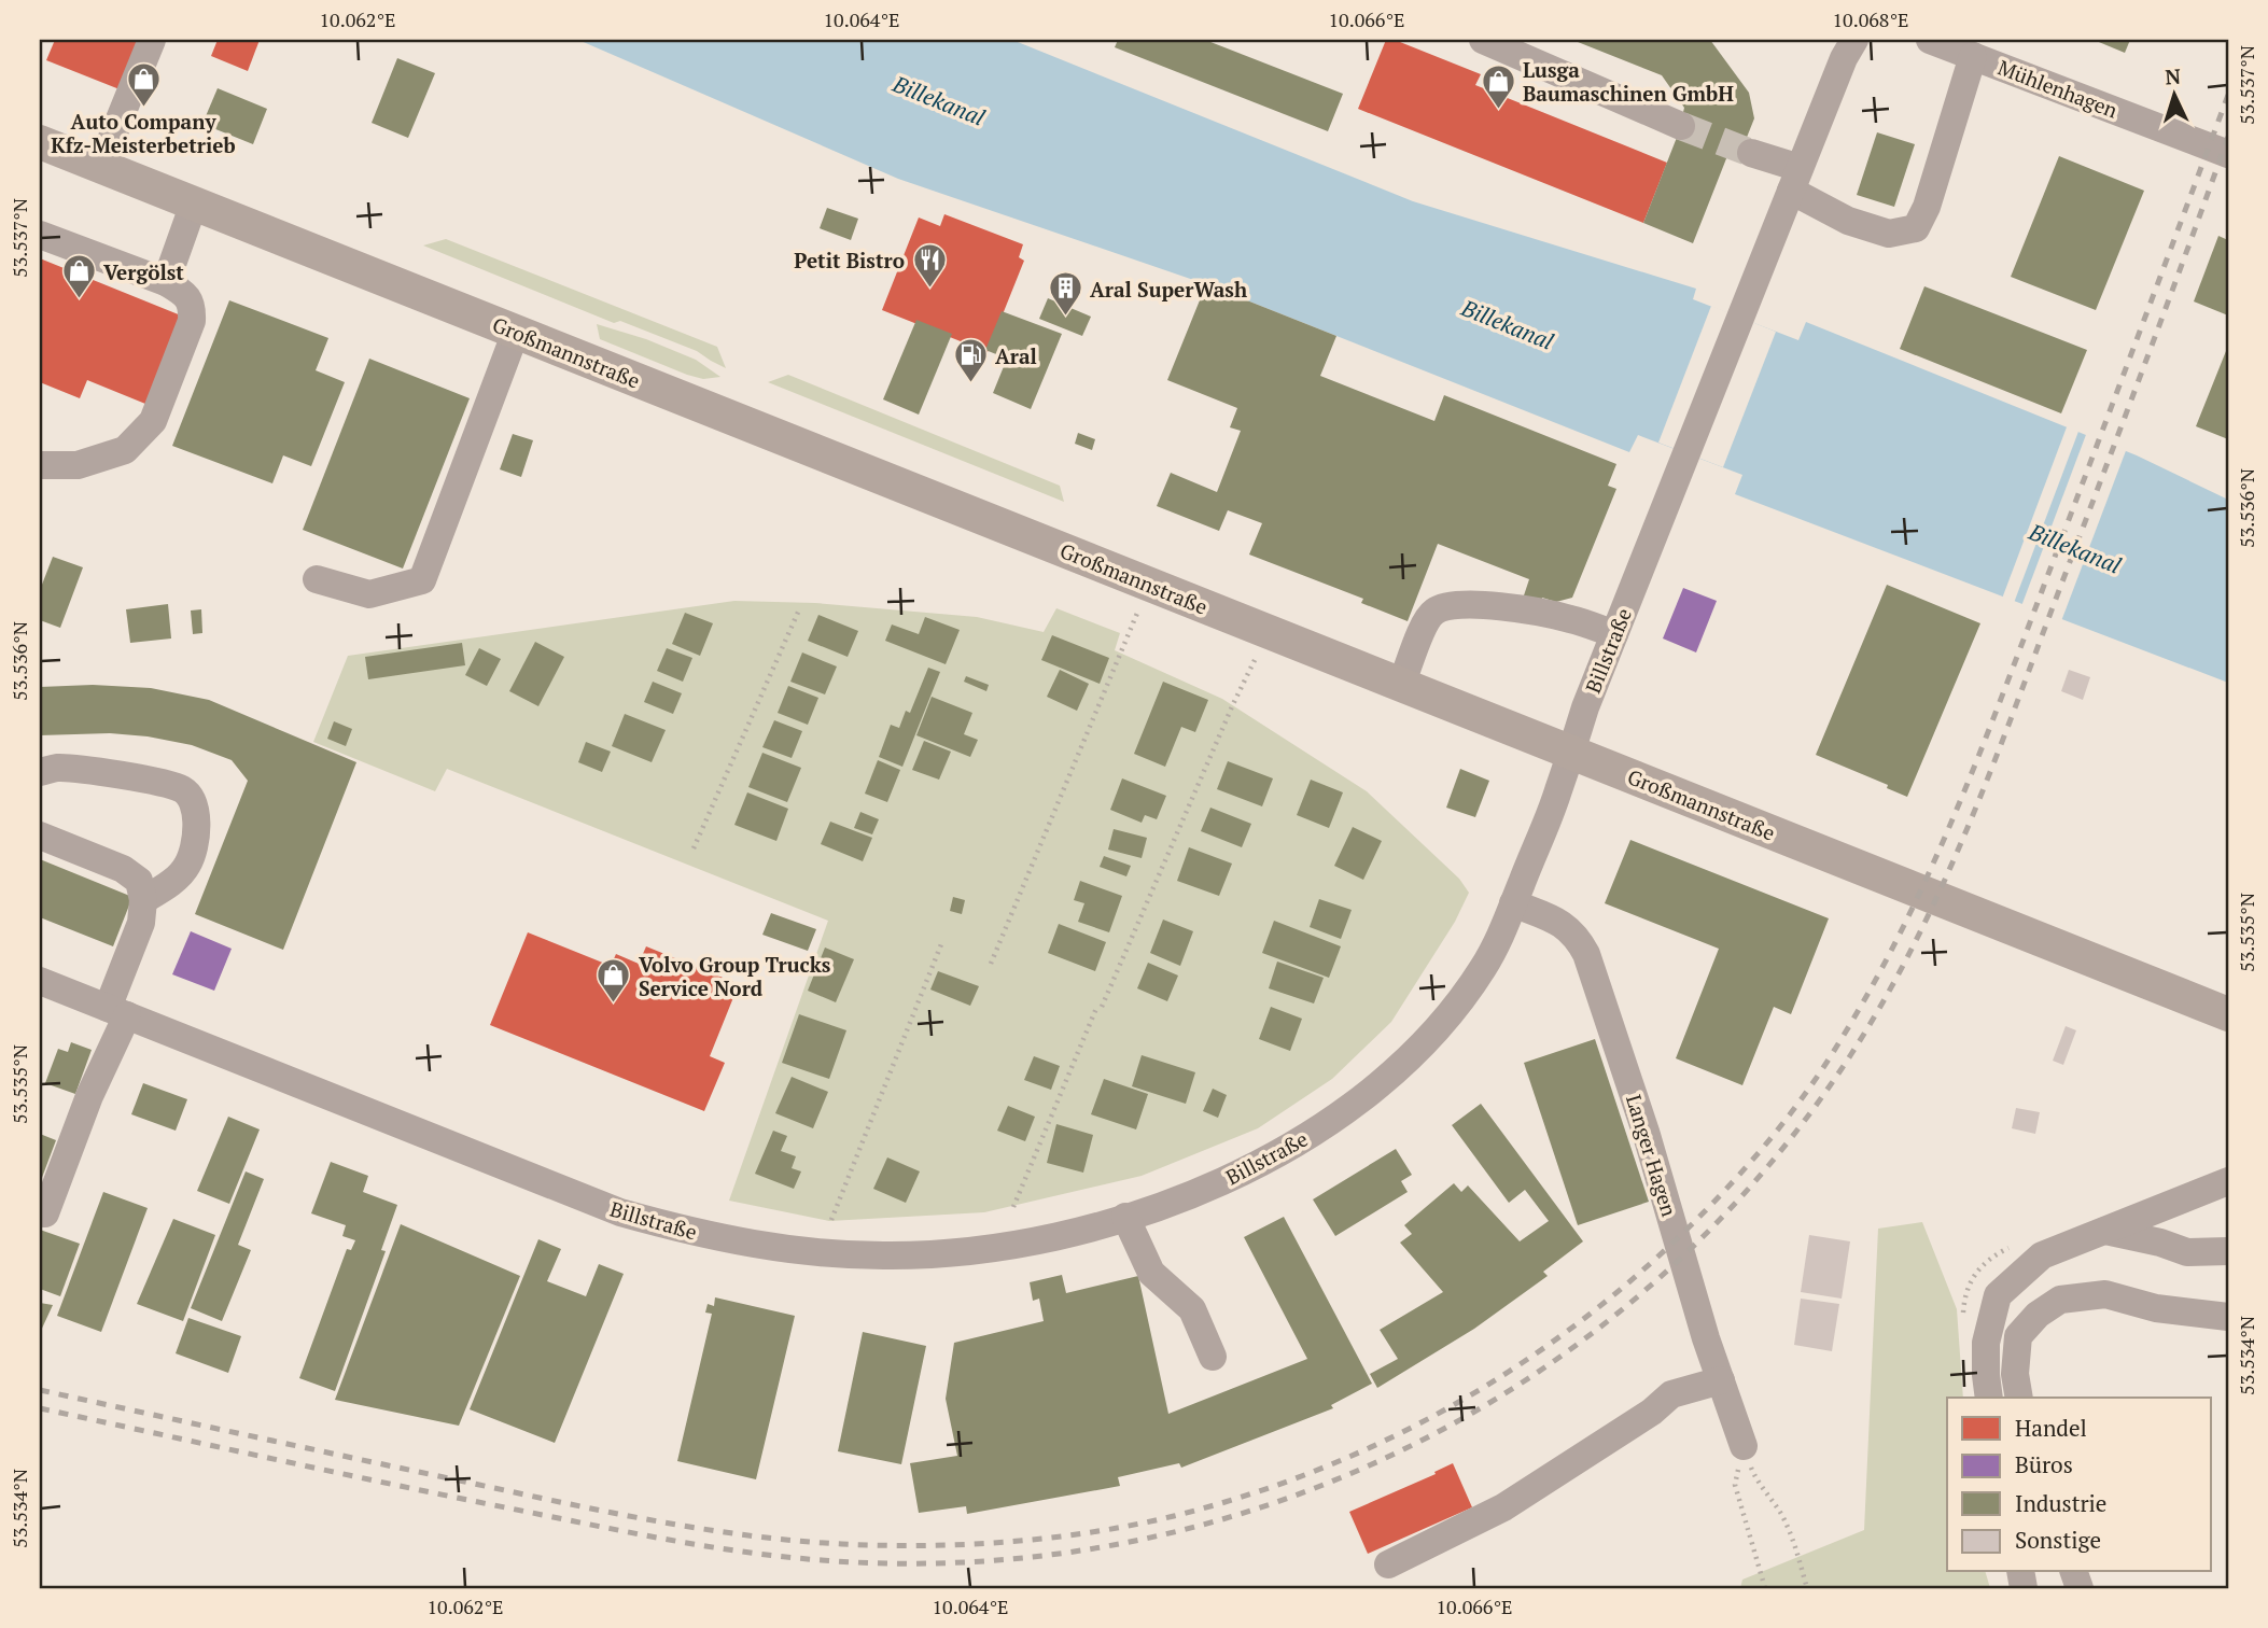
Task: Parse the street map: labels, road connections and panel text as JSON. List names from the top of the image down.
{
  "streets": {
    "main road": ["Großmannstraße"],
    "street": ["Mühlenhagen", "Billstraße", "Langer Hagen"]
  },
  "crossings": [
    ["Großmannstraße", "Billstraße"],
    ["Billstraße", "Langer Hagen"]
  ],
  "water": ["Billekanal"],
  "places": {
    "shop": [
      "Auto Company Kfz-Meisterbetrieb",
      "Lusga Baumaschinen GmbH",
      "Vergölst",
      "Volvo Group Trucks Service Nord"
    ],
    "restaurant": ["Petit Bistro"],
    "building": ["Aral SuperWash"],
    "fuel station": ["Aral"]
  },
  "legend": [
    "Handel",
    "Büros",
    "Industrie",
    "Sonstige"
  ],
  "north": "top",
  "coordinates": [
    "10.062°E",
    "10.064°E",
    "10.066°E",
    "10.068°E",
    "53.537°N",
    "53.536°N",
    "53.535°N",
    "53.534°N"
  ]
}
